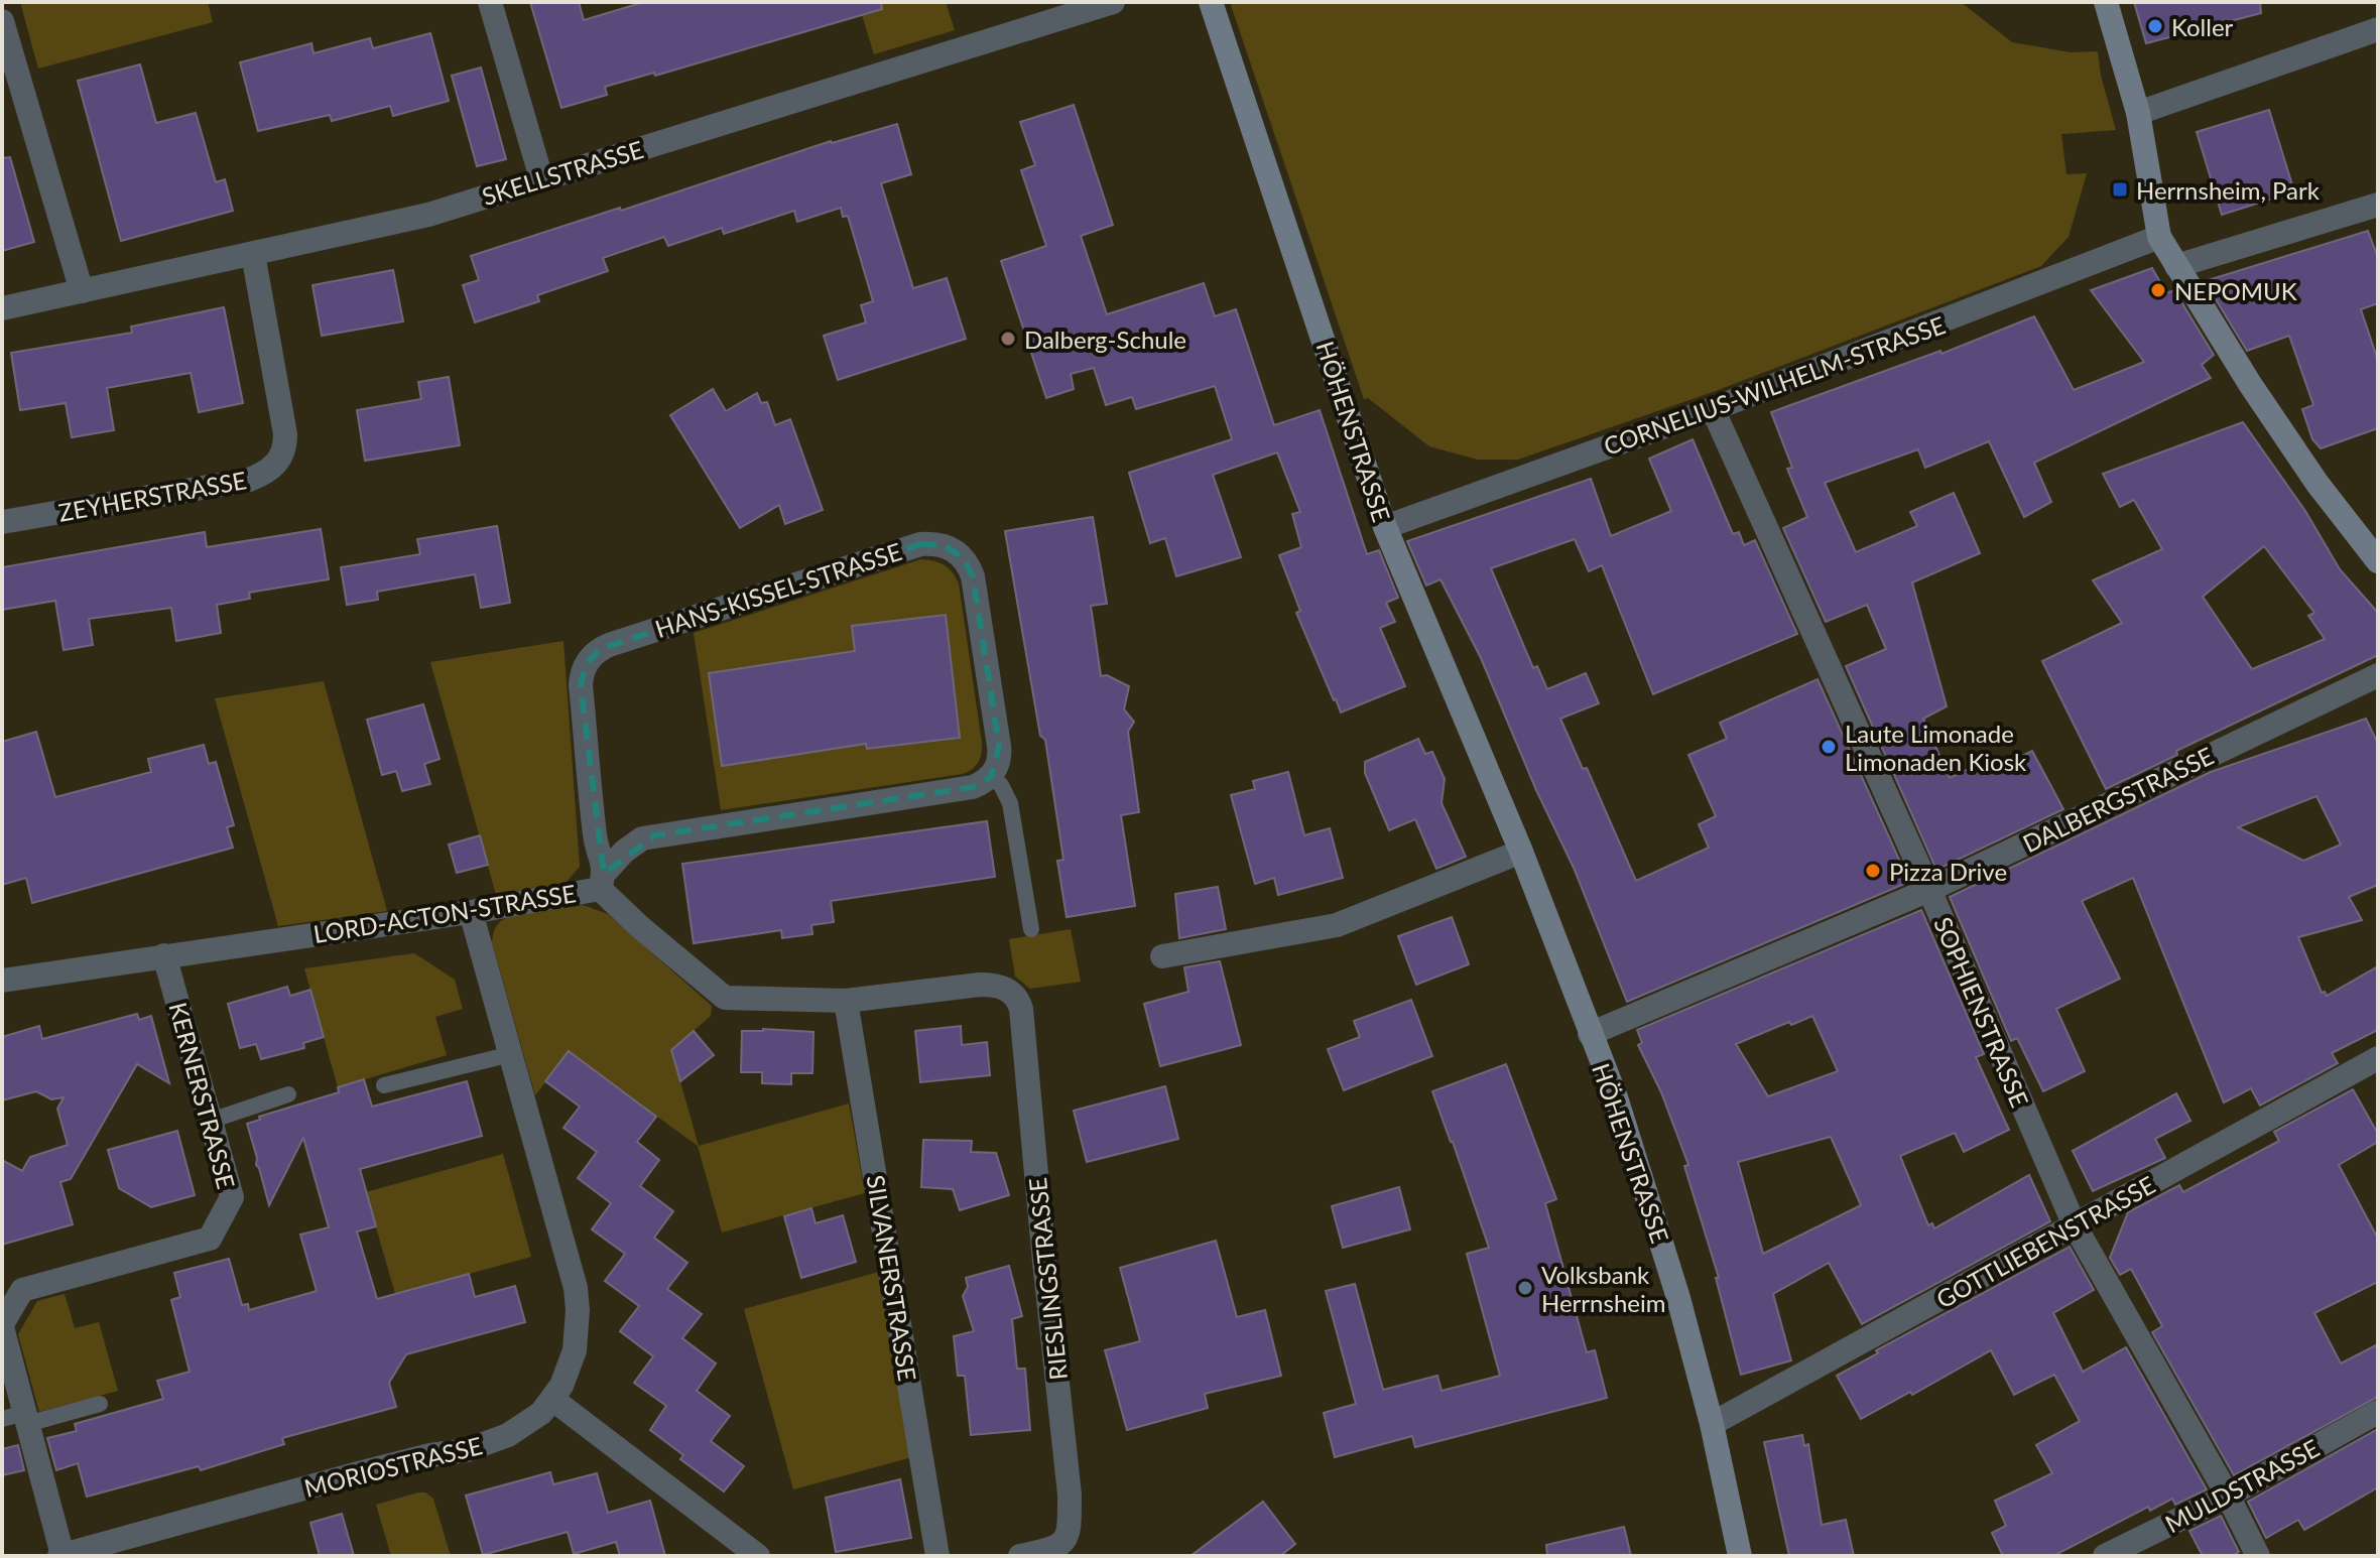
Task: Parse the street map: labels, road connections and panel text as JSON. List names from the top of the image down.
{
  "streets": {
    "main road": ["HÖHENSTRASSE"],
    "street": [
      "SKELLSTRASSE",
      "CORNELIUS-WILHELM-STRASSE",
      "ZEYHERSTRASSE",
      "HANS-KISSEL-STRASSE",
      "DALBERGSTRASSE",
      "LORD-ACTON-STRASSE",
      "SOPHIENSTRASSE",
      "KERNERSTRASSE",
      "GOTTLIEBENSTRASSE",
      "SILVANERSTRASSE",
      "RIESLINGSTRASSE",
      "MORIOSTRASSE",
      "MULDSTRASSE"
    ]
  },
  "crossings": [
    ["SKELLSTRASSE", "ZEYHERSTRASSE"],
    ["CORNELIUS-WILHELM-STRASSE", "HÖHENSTRASSE"],
    ["CORNELIUS-WILHELM-STRASSE", "SOPHIENSTRASSE"],
    ["HÖHENSTRASSE", "DALBERGSTRASSE"],
    ["HÖHENSTRASSE", "GOTTLIEBENSTRASSE"],
    ["HANS-KISSEL-STRASSE", "LORD-ACTON-STRASSE"],
    ["DALBERGSTRASSE", "SOPHIENSTRASSE"],
    ["LORD-ACTON-STRASSE", "KERNERSTRASSE"],
    ["LORD-ACTON-STRASSE", "SILVANERSTRASSE"],
    ["LORD-ACTON-STRASSE", "RIESLINGSTRASSE"],
    ["LORD-ACTON-STRASSE", "MORIOSTRASSE"],
    ["SOPHIENSTRASSE", "GOTTLIEBENSTRASSE"],
    ["SOPHIENSTRASSE", "MULDSTRASSE"],
    ["KERNERSTRASSE", "MORIOSTRASSE"]
  ],
  "places": {
    "other": [
      "Koller",
      "NEPOMUK",
      "Dalberg-Schule",
      "Laute Limonade Limonaden Kiosk",
      "Pizza Drive",
      "Volksbank Herrnsheim"
    ],
    "transit": ["Herrnsheim, Park"]
  }
}
